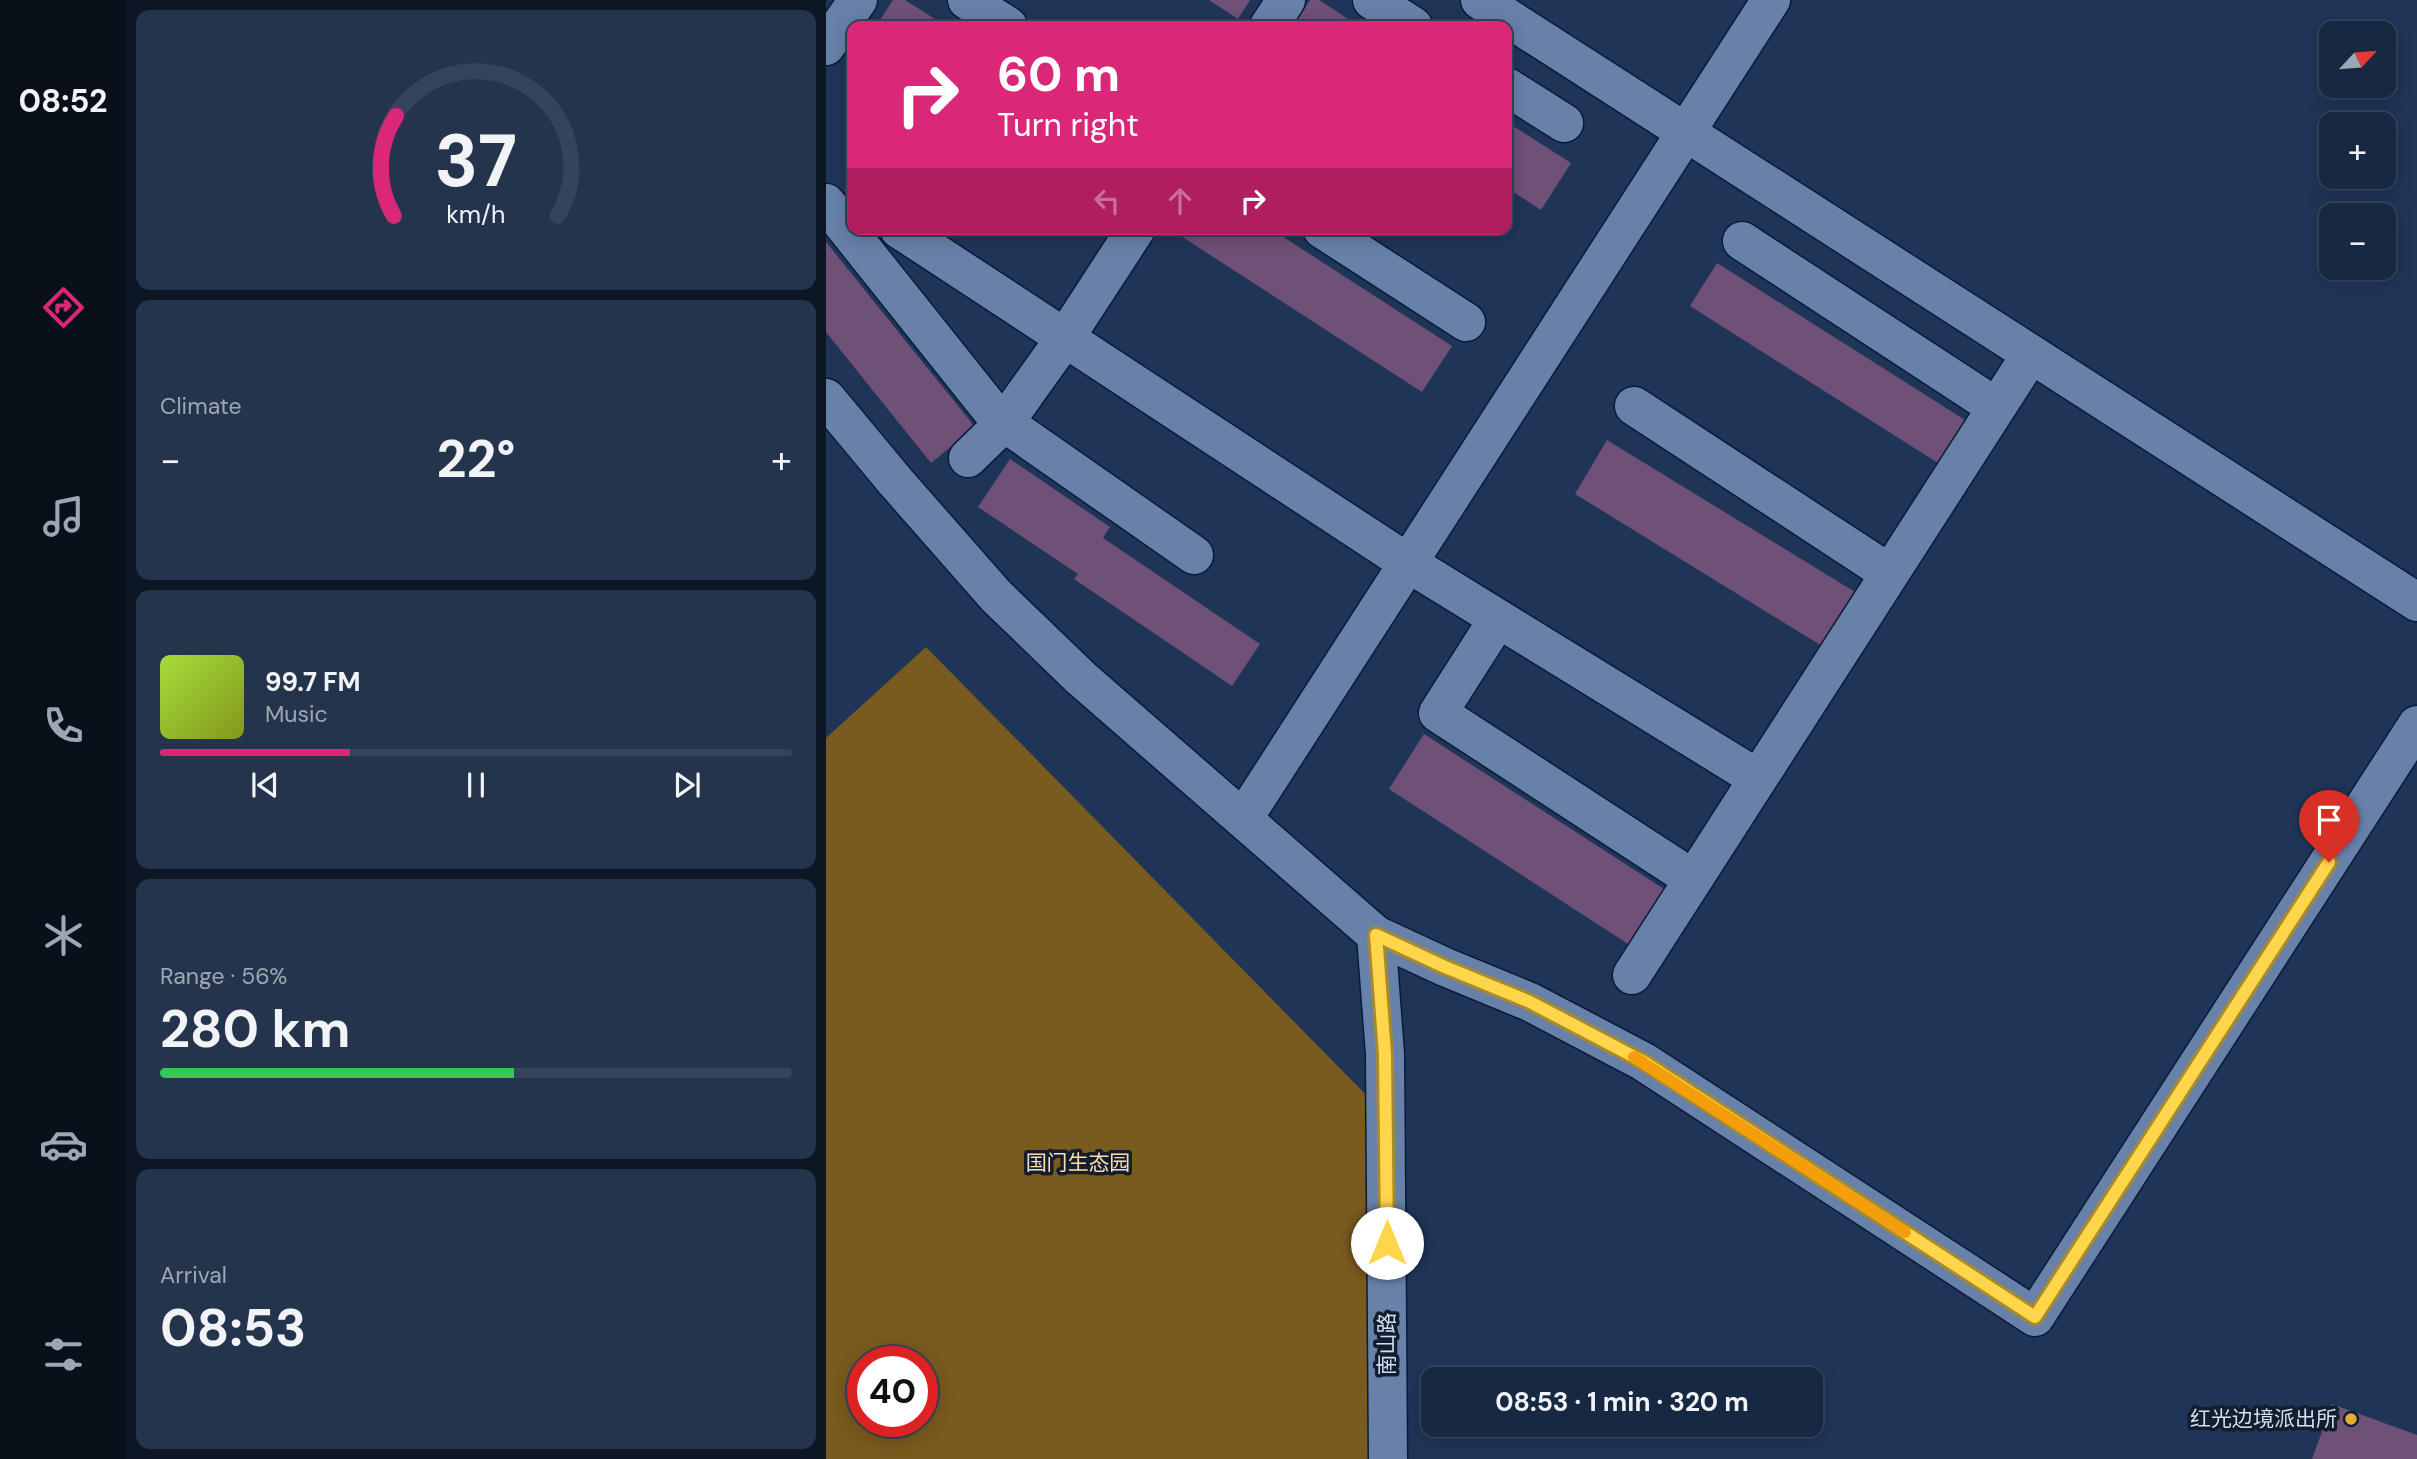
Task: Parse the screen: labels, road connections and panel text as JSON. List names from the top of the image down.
{
  "streets": {
    "street": ["南山路"]
  },
  "parks": ["国门生态园"],
  "places": ["红光边境派出所"],
  "north": "top right",
  "page": {
    "tabs": "08:52",
    "map_buttons": ["+", "−"],
    "turn": ["60 m", "Turn right"],
    "tile": [
      "Climate",
      ["Range · 56%", "280 km"],
      ["Arrival", "08:53"]
    ],
    "heat": ["−", "22°", "+"],
    "song": ["99.7 FM", "Music"],
    "limit": "40",
    "trip": "08:53 · 1 min · 320 m",
    "gauge": ["37", "km/h"]
  }
}
